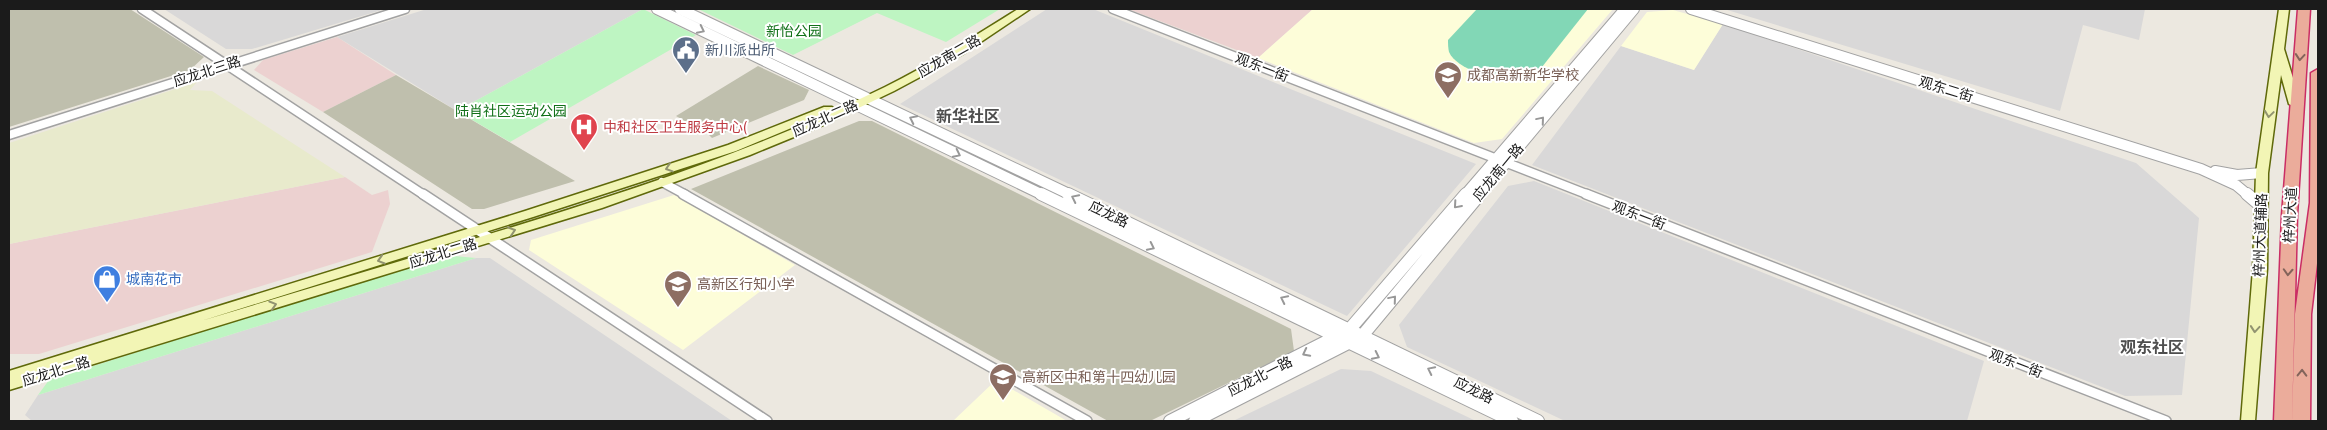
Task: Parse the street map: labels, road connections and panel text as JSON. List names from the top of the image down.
{
  "streets": {
    "highway": ["梓州大道"],
    "main road": ["应龙南二路", "应龙北二路", "梓州大道辅路"],
    "street": [
      "观东一街",
      "应龙北三路",
      "观东二街",
      "应龙南一路",
      "应龙路",
      "应龙北一路"
    ]
  },
  "crossings": [
    ["应龙南二路", "应龙北二路"],
    ["应龙南二路", "应龙路"],
    ["观东一街", "应龙南一路"],
    ["观东二街", "梓州大道辅路"],
    ["应龙北二路", "应龙路"],
    ["应龙南一路", "应龙路"],
    ["应龙南一路", "应龙北一路"],
    ["应龙路", "应龙北一路"]
  ],
  "one_way": ["梓州大道辅路"],
  "districts": ["新华社区", "观东社区"],
  "parks": ["新怡公园", "陆肖社区运动公园"],
  "places": {
    "public building": ["新川派出所"],
    "school or university": ["成都高新新华学校", "高新区行知小学", "高新区中和第十四幼儿园"],
    "hospital": ["中和社区卫生服务中心("],
    "shop": ["城南花市"]
  }
}
